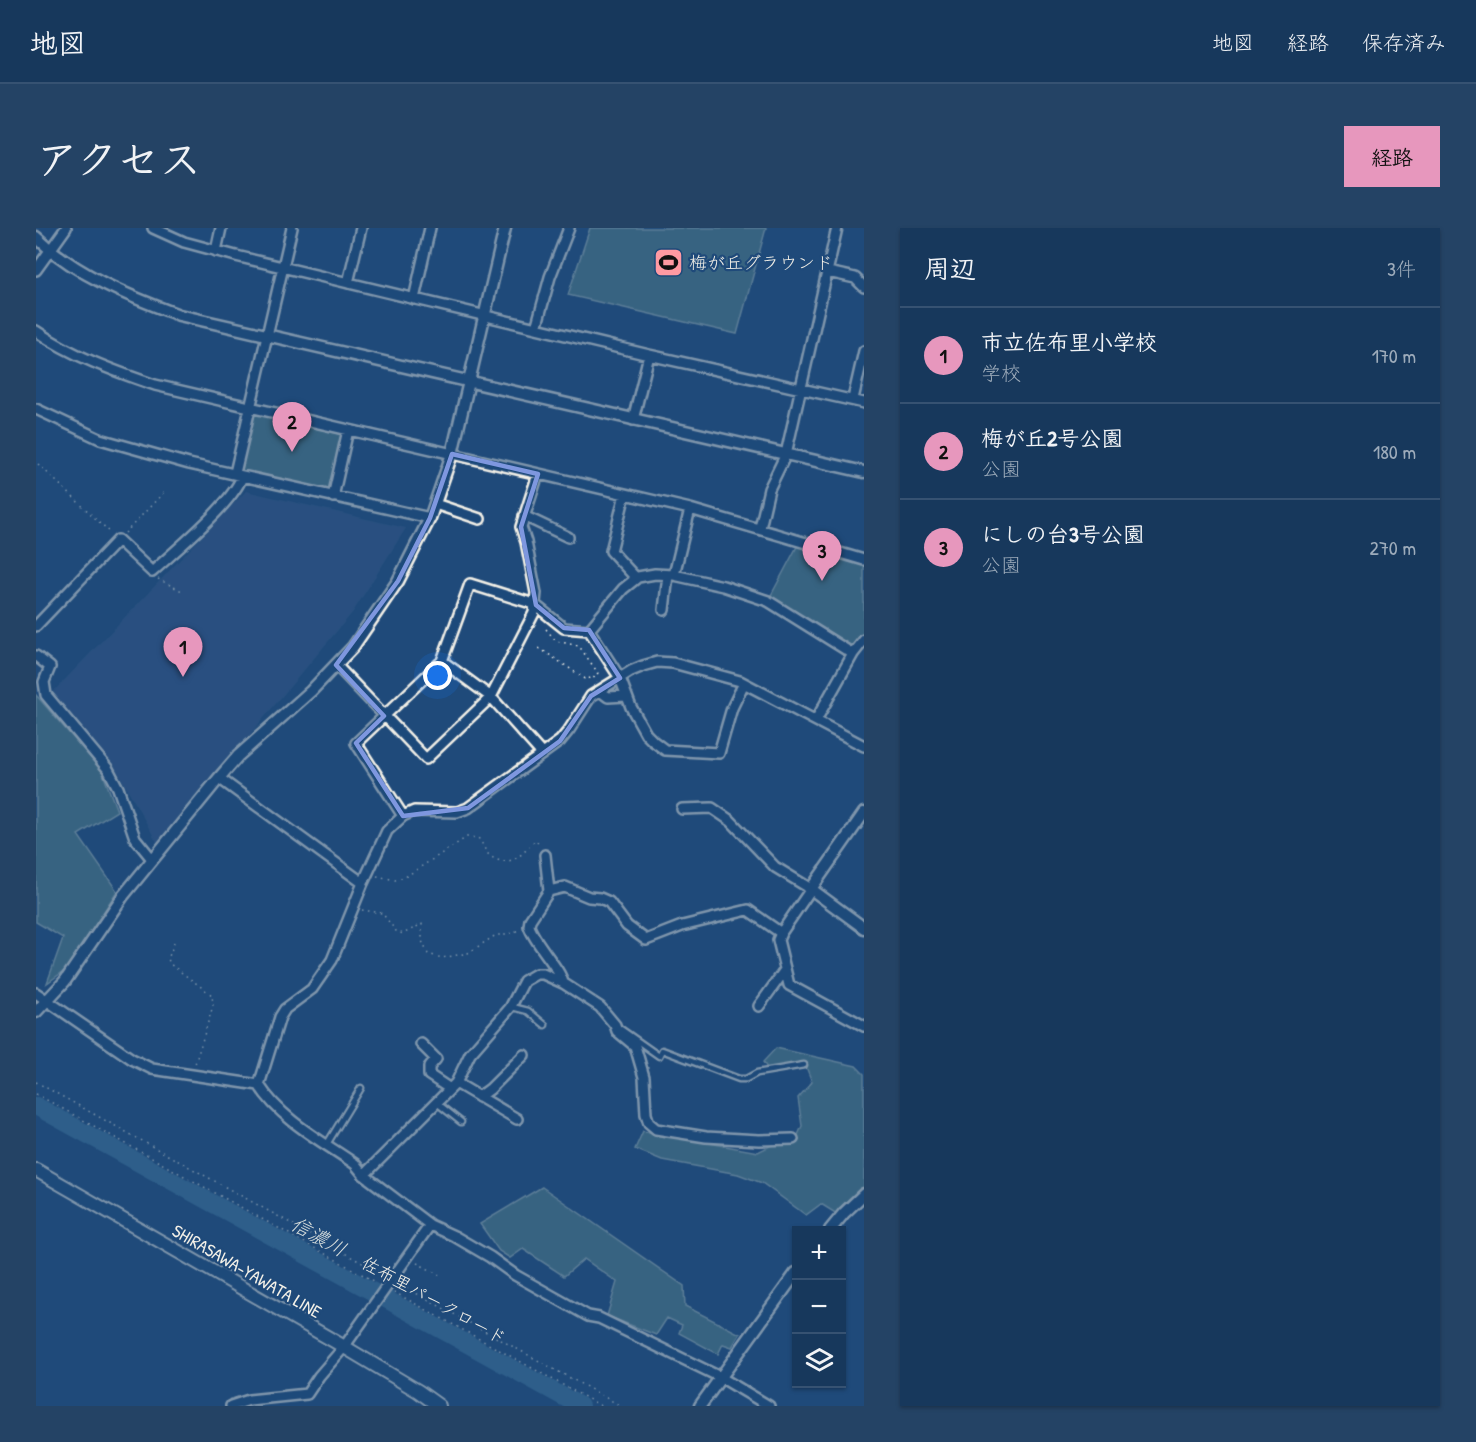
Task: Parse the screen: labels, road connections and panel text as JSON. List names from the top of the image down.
{
  "streets": {
    "main road": ["SHIRASAWA-YAWATA LINE"],
    "path": ["佐布里パークロード"]
  },
  "water": ["信濃川"],
  "places": {
    "sports": ["梅が丘グラウンド"]
  },
  "page": {
    "header": "地図",
    "nav": ["地図", "経路", "保存済み"],
    "title": "アクセス",
    "buttons": "経路",
    "heading": ["周辺", "3件"],
    "list": [
      {
        "mark": "1",
        "name": "市立佐布里小学校",
        "note": "学校",
        "value": "170 m"
      },
      {
        "mark": "2",
        "name": "梅が丘2号公園",
        "note": "公園",
        "value": "180 m"
      },
      {
        "mark": "3",
        "name": "にしの台3号公園",
        "note": "公園",
        "value": "270 m"
      }
    ],
    "pins": ["2", "3", "1"],
    "map_buttons": ["+", "−"]
  }
}
